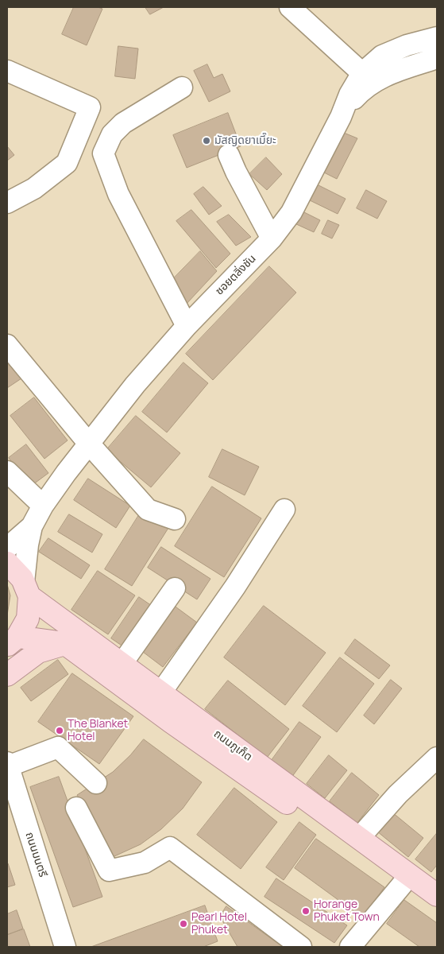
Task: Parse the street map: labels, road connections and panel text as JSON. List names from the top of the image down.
{
  "streets": {
    "main road": ["ถนนภูเก็ต"],
    "street": ["ซอยตลิ่งชัน", "ถนนมนตรี"]
  },
  "crossings": [
    ["ซอยตลิ่งชัน", "ถนนภูเก็ต"]
  ],
  "places": [
    "มัสญิดยาเมี๊ยะ",
    "The Blanket Hotel",
    "Horange Phuket Town",
    "Pearl Hotel Phuket"
  ]
}
